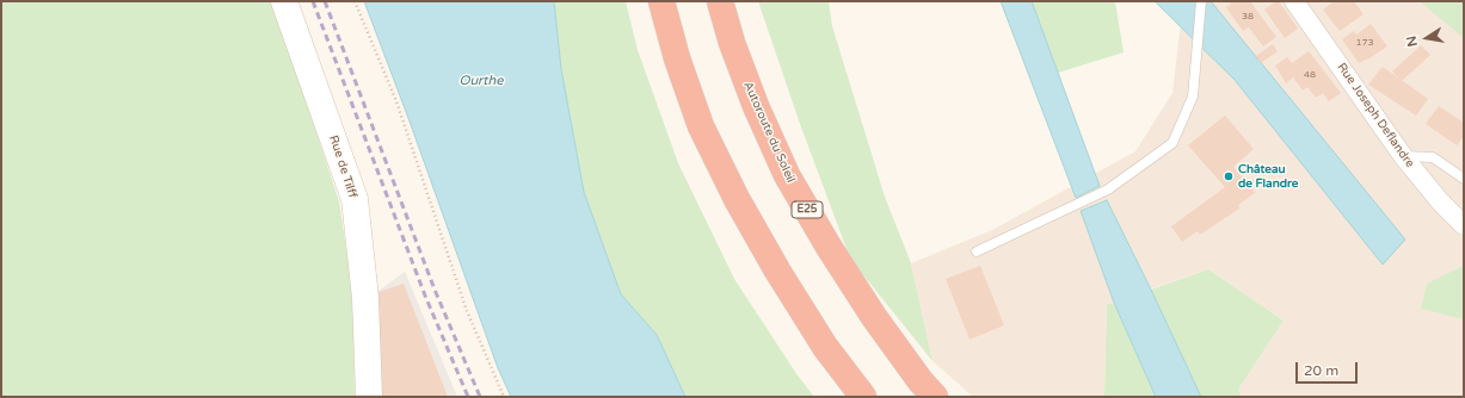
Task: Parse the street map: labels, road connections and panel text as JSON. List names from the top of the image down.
{
  "streets": {
    "highway": ["Autoroute du Soleil", "E25"],
    "main road": ["Rue de Tilff"],
    "street": ["Rue Joseph Deflandre"]
  },
  "water": ["Ourthe"],
  "places": ["Château de Flandre"],
  "house_numbers": ["38", "173", "48"],
  "scale_bar": "20 m",
  "north": "left"
}
